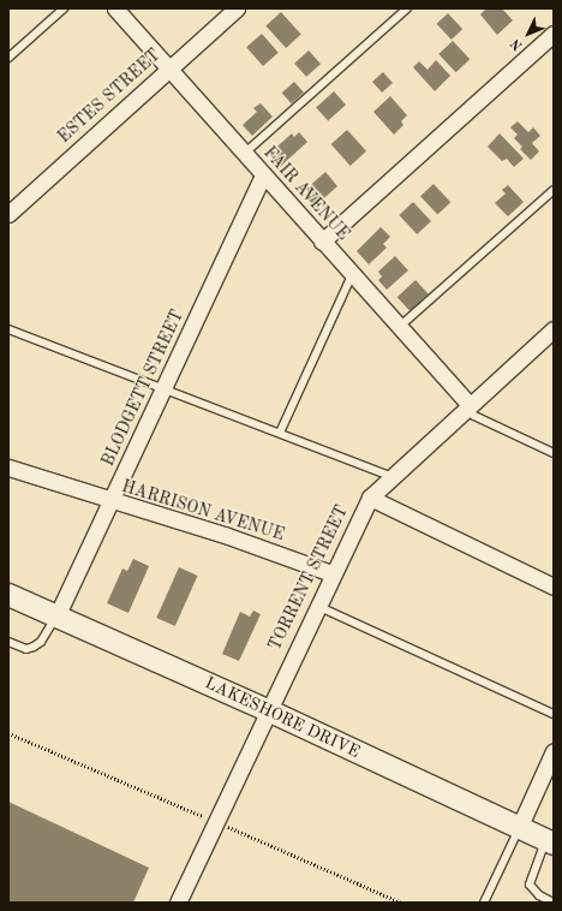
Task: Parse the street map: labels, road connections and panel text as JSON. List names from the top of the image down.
{
  "streets": {
    "main road": ["LAKESHORE DRIVE"],
    "street": [
      "ESTES STREET",
      "FAIR AVENUE",
      "BLODGETT STREET",
      "HARRISON AVENUE",
      "TORRENT STREET"
    ]
  },
  "crossings": [
    ["ESTES STREET", "FAIR AVENUE"],
    ["FAIR AVENUE", "BLODGETT STREET"],
    ["FAIR AVENUE", "TORRENT STREET"],
    ["BLODGETT STREET", "HARRISON AVENUE"],
    ["BLODGETT STREET", "LAKESHORE DRIVE"],
    ["HARRISON AVENUE", "TORRENT STREET"],
    ["TORRENT STREET", "LAKESHORE DRIVE"]
  ],
  "north": "bottom left"
}
